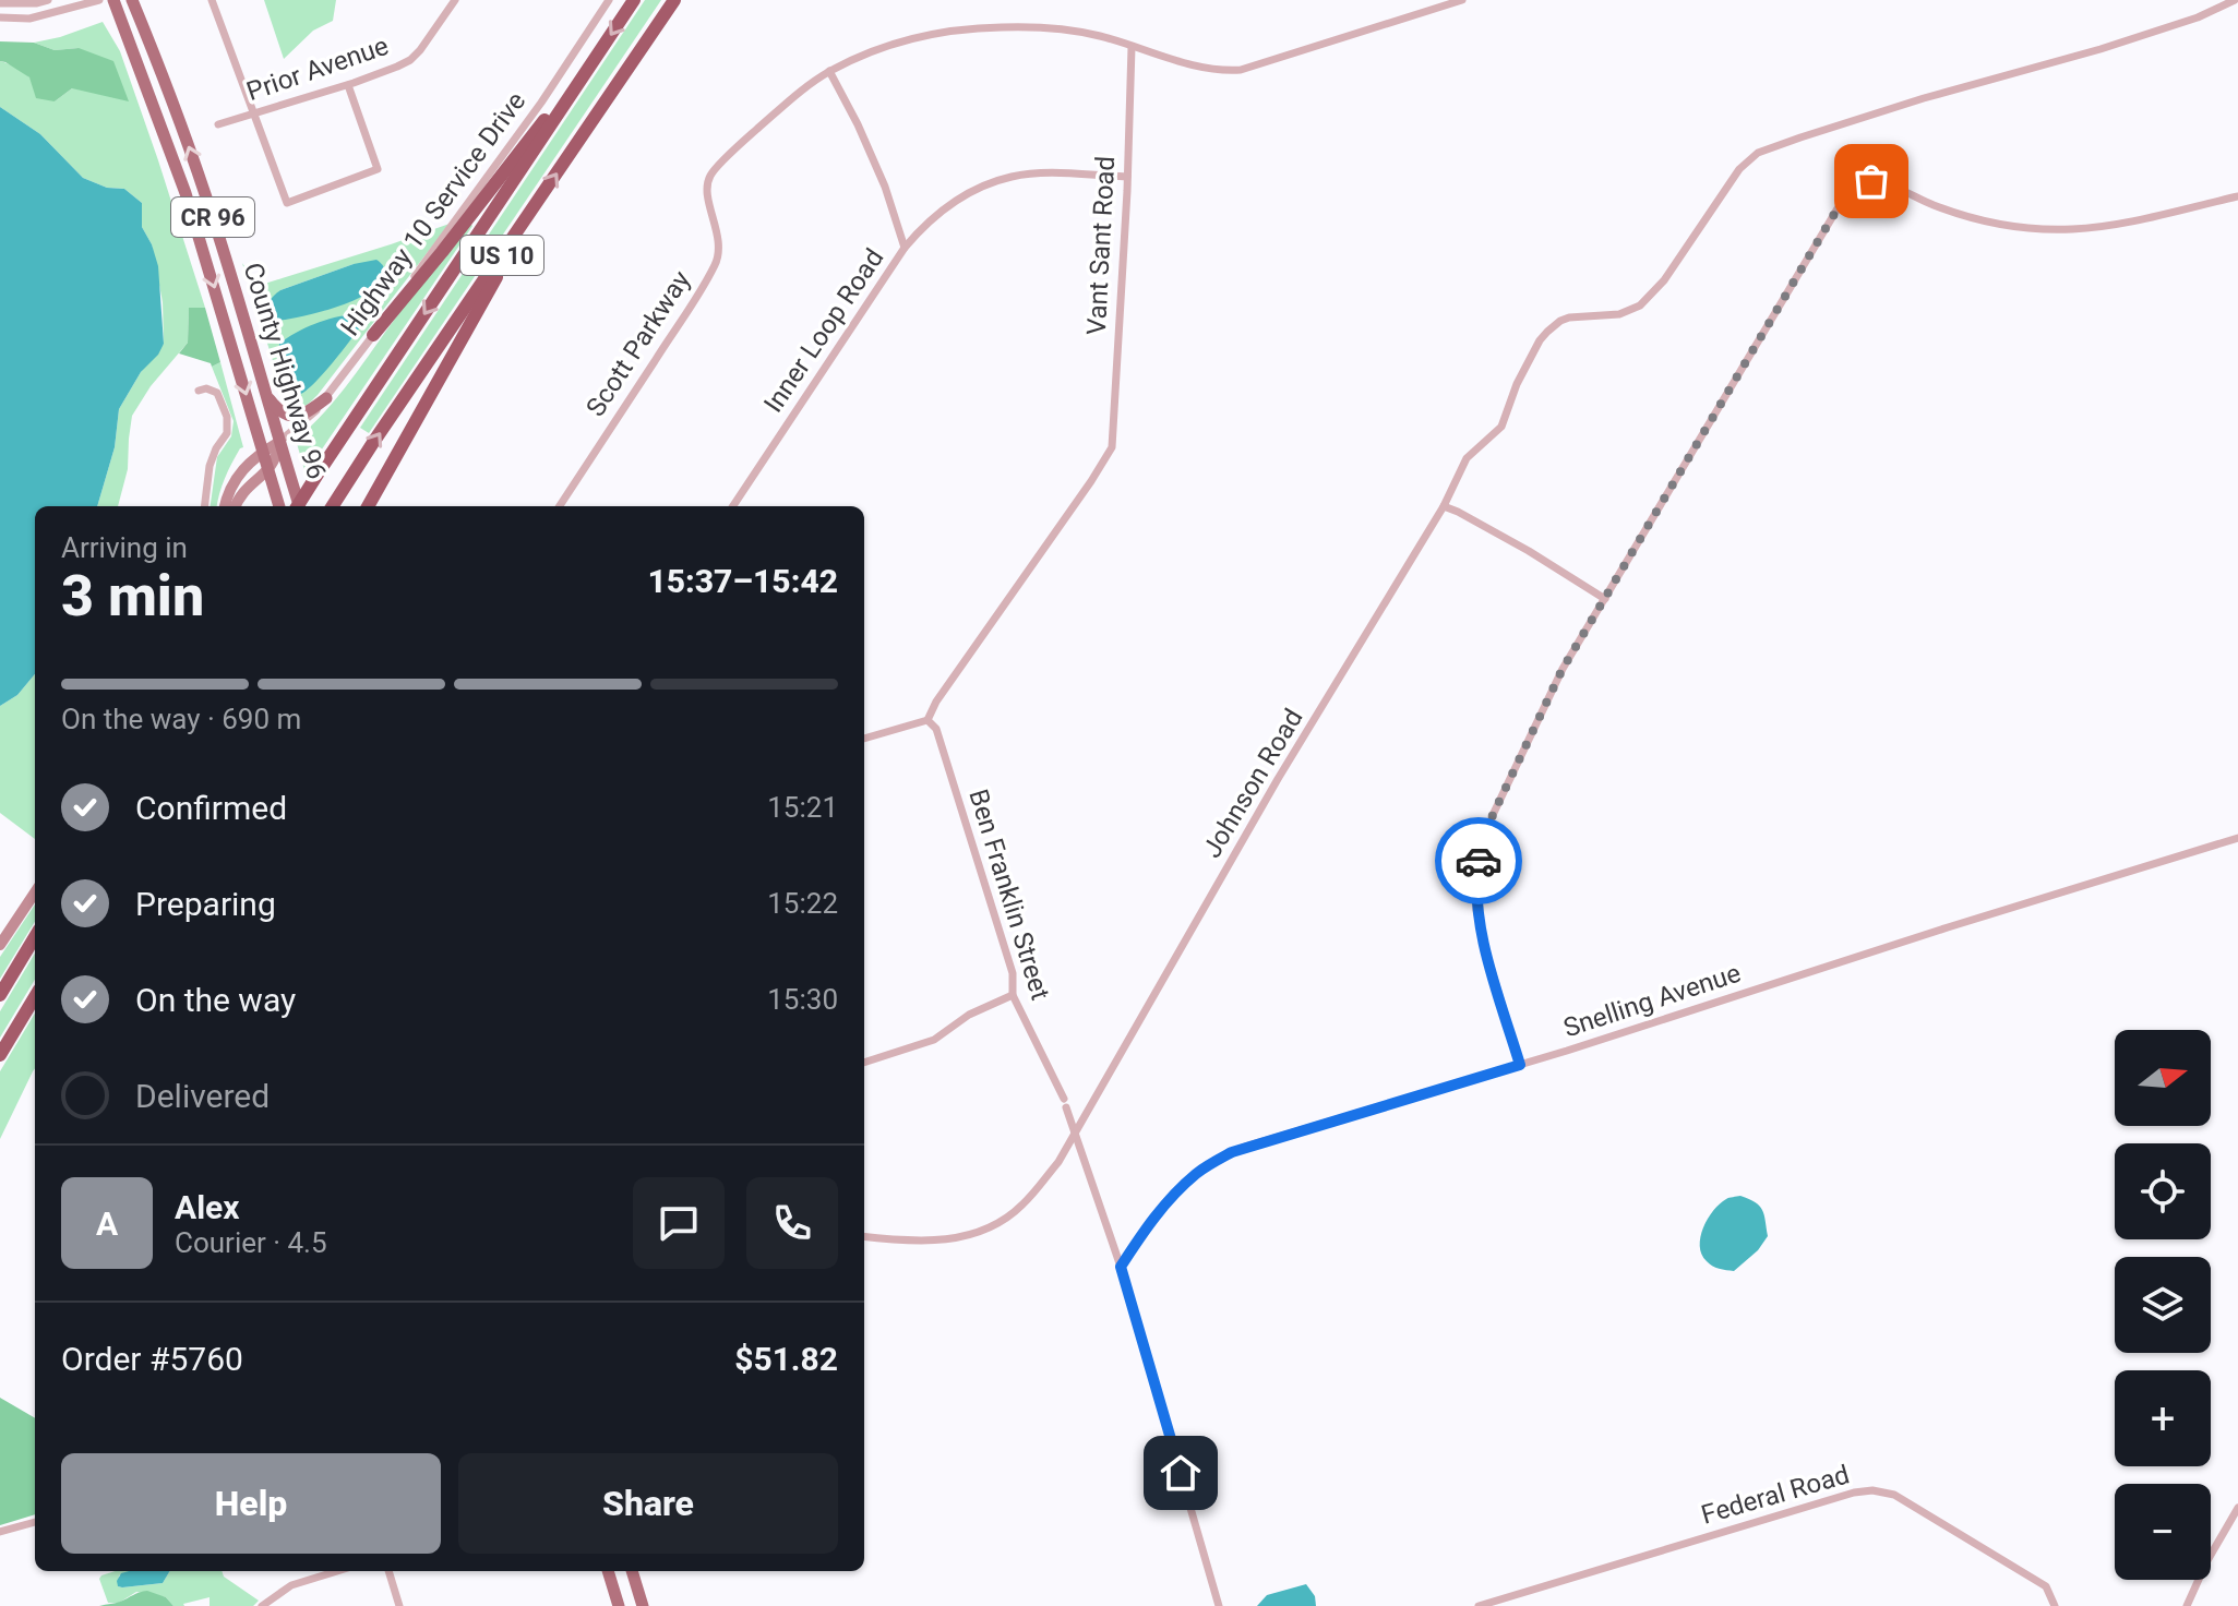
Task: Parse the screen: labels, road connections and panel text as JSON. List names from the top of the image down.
{
  "streets": {
    "highway": ["US 10"],
    "main road": ["CR 96", "County Highway 96"],
    "street": [
      "Prior Avenue",
      "Highway 10 Service Drive",
      "Vant Sant Road",
      "Inner Loop Road",
      "Scott Parkway",
      "Johnson Road",
      "Ben Franklin Street",
      "Snelling Avenue",
      "Federal Road"
    ]
  },
  "crossings": [
    ["Highway 10 Service Drive", "County Highway 96"],
    ["Vant Sant Road", "Ben Franklin Street"],
    ["Inner Loop Road", "Scott Parkway"],
    ["Johnson Road", "Ben Franklin Street"],
    ["Ben Franklin Street", "Snelling Avenue"]
  ],
  "north": "right",
  "page": {
    "heading": ["3 min", "Arriving in", "15:37–15:42"],
    "panel": [
      "Alex",
      "Courier · 4.5",
      "Order #5760",
      "$51.82"
    ],
    "bar": "On the way · 690 m",
    "list": [
      ["Confirmed", "15:21"],
      ["Preparing", "15:22"],
      ["On the way", "15:30"],
      "Delivered"
    ],
    "map_buttons": ["+", "−"],
    "round": "A",
    "buttons": ["Help", "Share"]
  }
}
